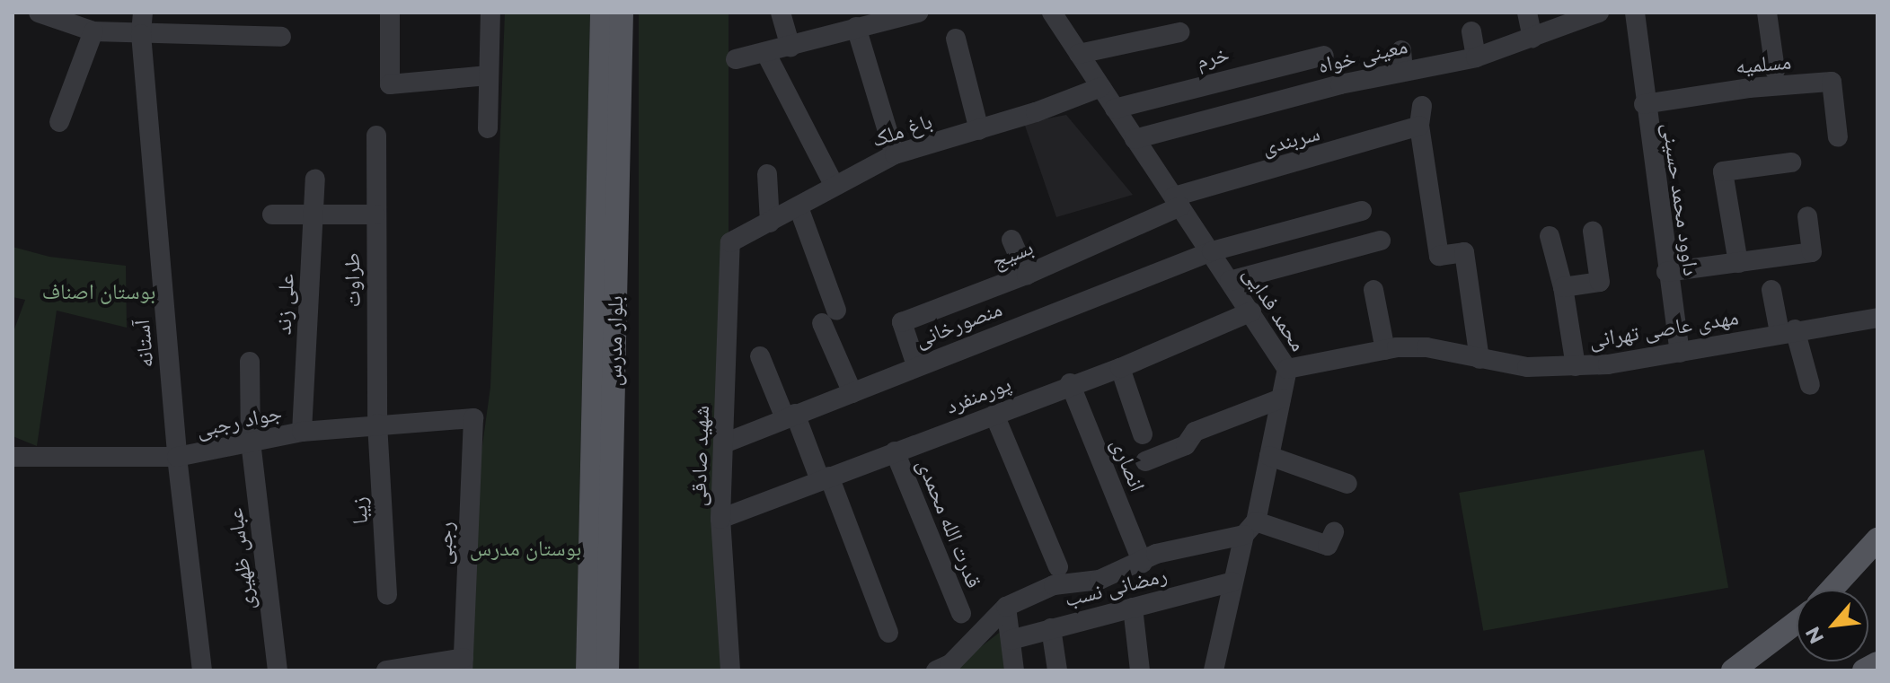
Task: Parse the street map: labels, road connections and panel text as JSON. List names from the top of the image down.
{
  "streets": {
    "main road": ["بلوار مدرس"],
    "street": [
      "معینی خواه",
      "خرم",
      "مسلمیه",
      "باغ ملک",
      "سربندی",
      "داوود محمد حسینی",
      "بسیج",
      "طراوت",
      "علی زند",
      "محمد فدایی",
      "منصورخانی",
      "مهدی عاصی تهرانی",
      "آستانه",
      "پورمنفرد",
      "جواد رجبی",
      "شهید صادقی",
      "انصاری",
      "زیبا",
      "قدرت الله محمدی",
      "رجبی",
      "عباس ظهیری",
      "رمضانی نسب"
    ]
  },
  "crossings": [
    ["معینی خواه", "محمد فدایی"],
    ["خرم", "محمد فدایی"],
    ["مسلمیه", "داوود محمد حسینی"],
    ["باغ ملک", "محمد فدایی"],
    ["باغ ملک", "شهید صادقی"],
    ["سربندی", "بسیج"],
    ["سربندی", "محمد فدایی"],
    ["سربندی", "مهدی عاصی تهرانی"],
    ["داوود محمد حسینی", "مهدی عاصی تهرانی"],
    ["بسیج", "محمد فدایی"],
    ["بسیج", "منصورخانی"],
    ["طراوت", "جواد رجبی"],
    ["طراوت", "زیبا"],
    ["علی زند", "جواد رجبی"],
    ["محمد فدایی", "منصورخانی"],
    ["محمد فدایی", "مهدی عاصی تهرانی"],
    ["محمد فدایی", "پورمنفرد"],
    ["محمد فدایی", "رمضانی نسب"],
    ["منصورخانی", "شهید صادقی"],
    ["آستانه", "جواد رجبی"],
    ["پورمنفرد", "شهید صادقی"],
    ["پورمنفرد", "انصاری"],
    ["پورمنفرد", "قدرت الله محمدی"],
    ["جواد رجبی", "زیبا"],
    ["جواد رجبی", "رجبی"],
    ["جواد رجبی", "عباس ظهیری"]
  ],
  "parks": ["بوستان اصناف", "بوستان مدرس"],
  "north": "bottom left"
}
